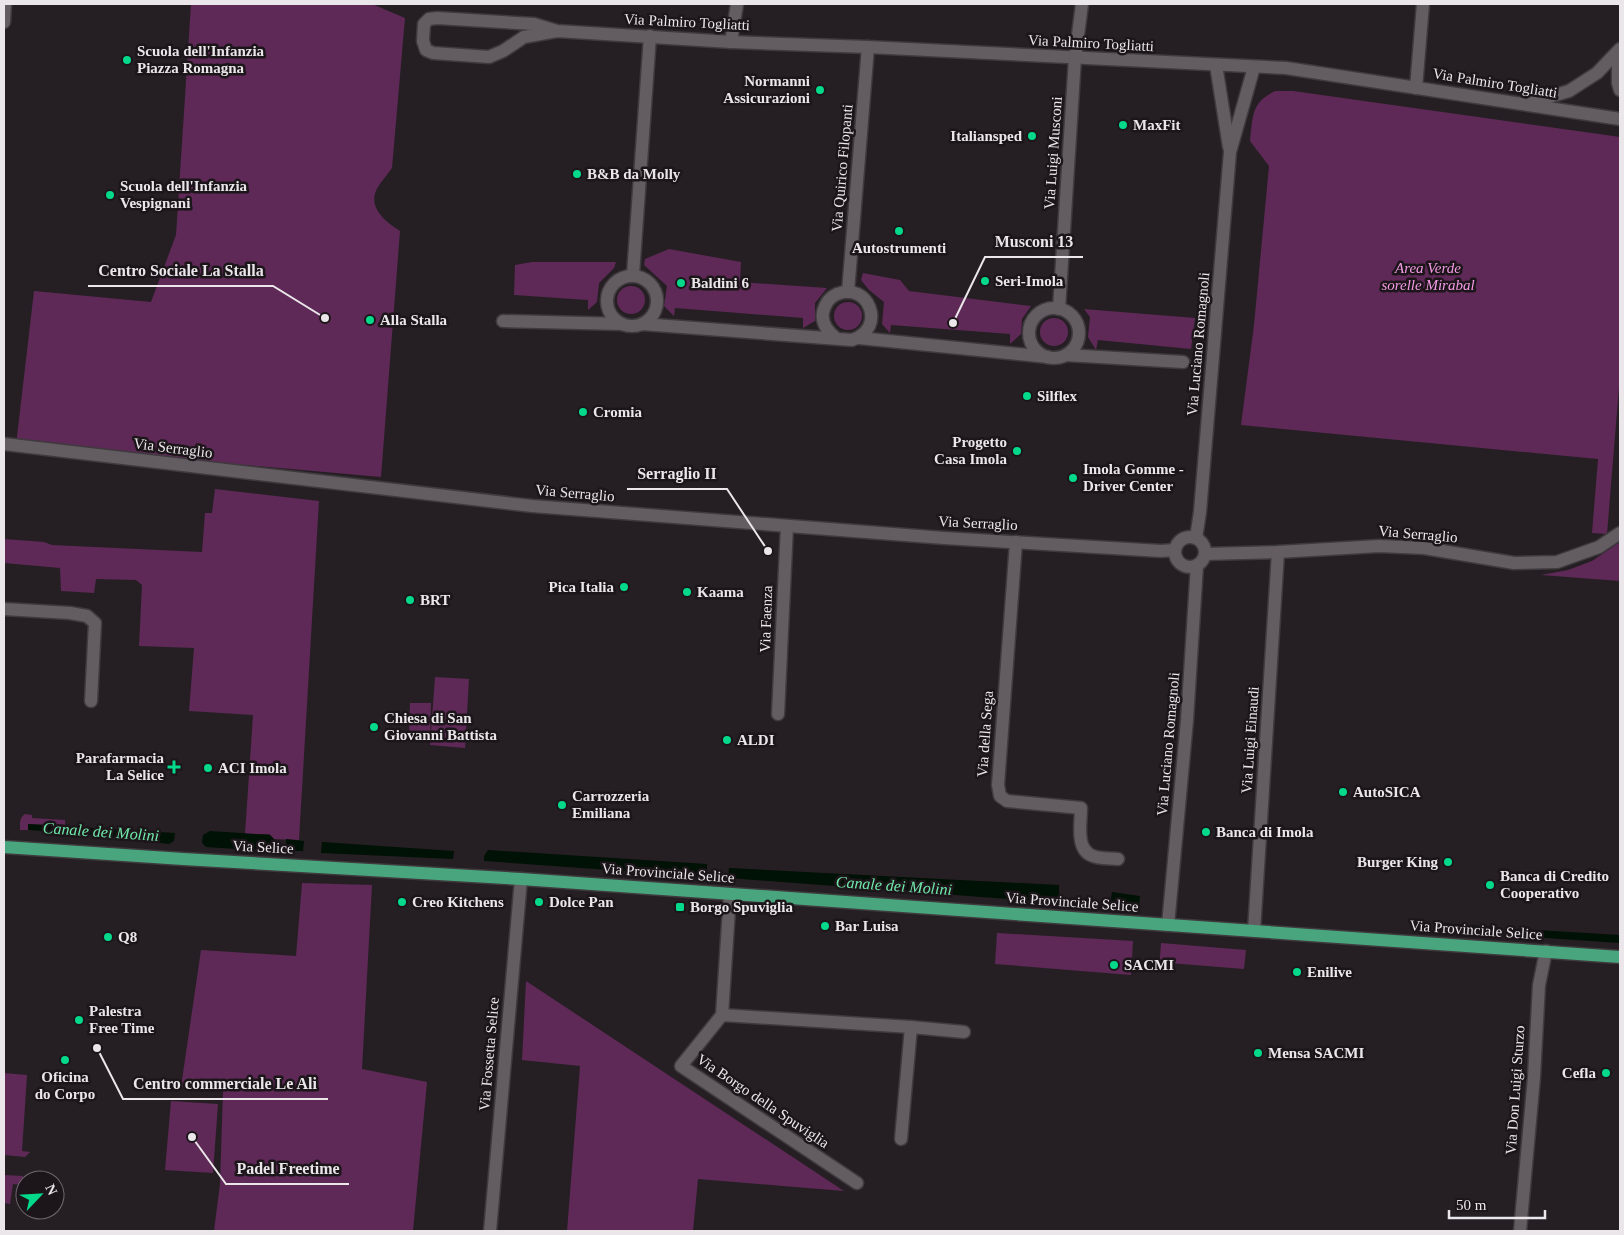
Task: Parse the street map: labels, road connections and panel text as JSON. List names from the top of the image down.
{
  "streets": {
    "main road": ["Via Selice", "Via Provinciale Selice"],
    "street": [
      "Via Palmiro Togliatti",
      "Via Luigi Musconi",
      "Via Quirico Filopanti",
      "Via Luciano Romagnoli",
      "Via Serraglio",
      "Via Faenza",
      "Via della Sega",
      "Via Luigi Einaudi",
      "Via Fossetta Selice",
      "Via Don Luigi Sturzo",
      "Via Borgo della Spuviglia"
    ]
  },
  "crossings": [
    ["Via Palmiro Togliatti", "Via Luigi Musconi"],
    ["Via Palmiro Togliatti", "Via Quirico Filopanti"],
    ["Via Palmiro Togliatti", "Via Luciano Romagnoli"],
    ["Via Luciano Romagnoli", "Via Serraglio"],
    ["Via Luciano Romagnoli", "Via Provinciale Selice"],
    ["Via Serraglio", "Via Faenza"],
    ["Via Serraglio", "Via della Sega"],
    ["Via Serraglio", "Via Luigi Einaudi"],
    ["Via Luigi Einaudi", "Via Provinciale Selice"],
    ["Via Selice", "Via Provinciale Selice"],
    ["Via Selice", "Via Fossetta Selice"],
    ["Via Provinciale Selice", "Via Fossetta Selice"],
    ["Via Provinciale Selice", "Via Don Luigi Sturzo"]
  ],
  "water": ["Canale dei Molini"],
  "parks": ["Area Verde sorelle Mirabal"],
  "places": {
    "other": [
      "Scuola dell'Infanzia Piazza Romagna",
      "Normanni Assicurazioni",
      "MaxFit",
      "Italiansped",
      "B&B da Molly",
      "Scuola dell'Infanzia Vespignani",
      "Autostrumenti",
      "Seri-Imola",
      "Baldini 6",
      "Centro Sociale La Stalla",
      "Alla Stalla",
      "Musconi 13",
      "Silflex",
      "Cromia",
      "Progetto Casa Imola",
      "Imola Gomme - Driver Center",
      "Serraglio II",
      "Pica Italia",
      "Kaama",
      "BRT",
      "Chiesa di San Giovanni Battista",
      "ALDI",
      "ACI Imola",
      "AutoSICA",
      "Carrozzeria Emiliana",
      "Banca di Imola",
      "Burger King",
      "Banca di Credito Cooperativo",
      "Creo Kitchens",
      "Dolce Pan",
      "Bar Luisa",
      "Q8",
      "SACMI",
      "Enilive",
      "Palestra Free Time",
      "Centro commerciale Le Ali",
      "Mensa SACMI",
      "Oficina do Corpo",
      "Cefla",
      "Padel Freetime"
    ],
    "health": ["Parafarmacia La Selice"],
    "transit": ["Borgo Spuviglia"]
  },
  "scale_bar": "50 m",
  "north": "top right"
}
